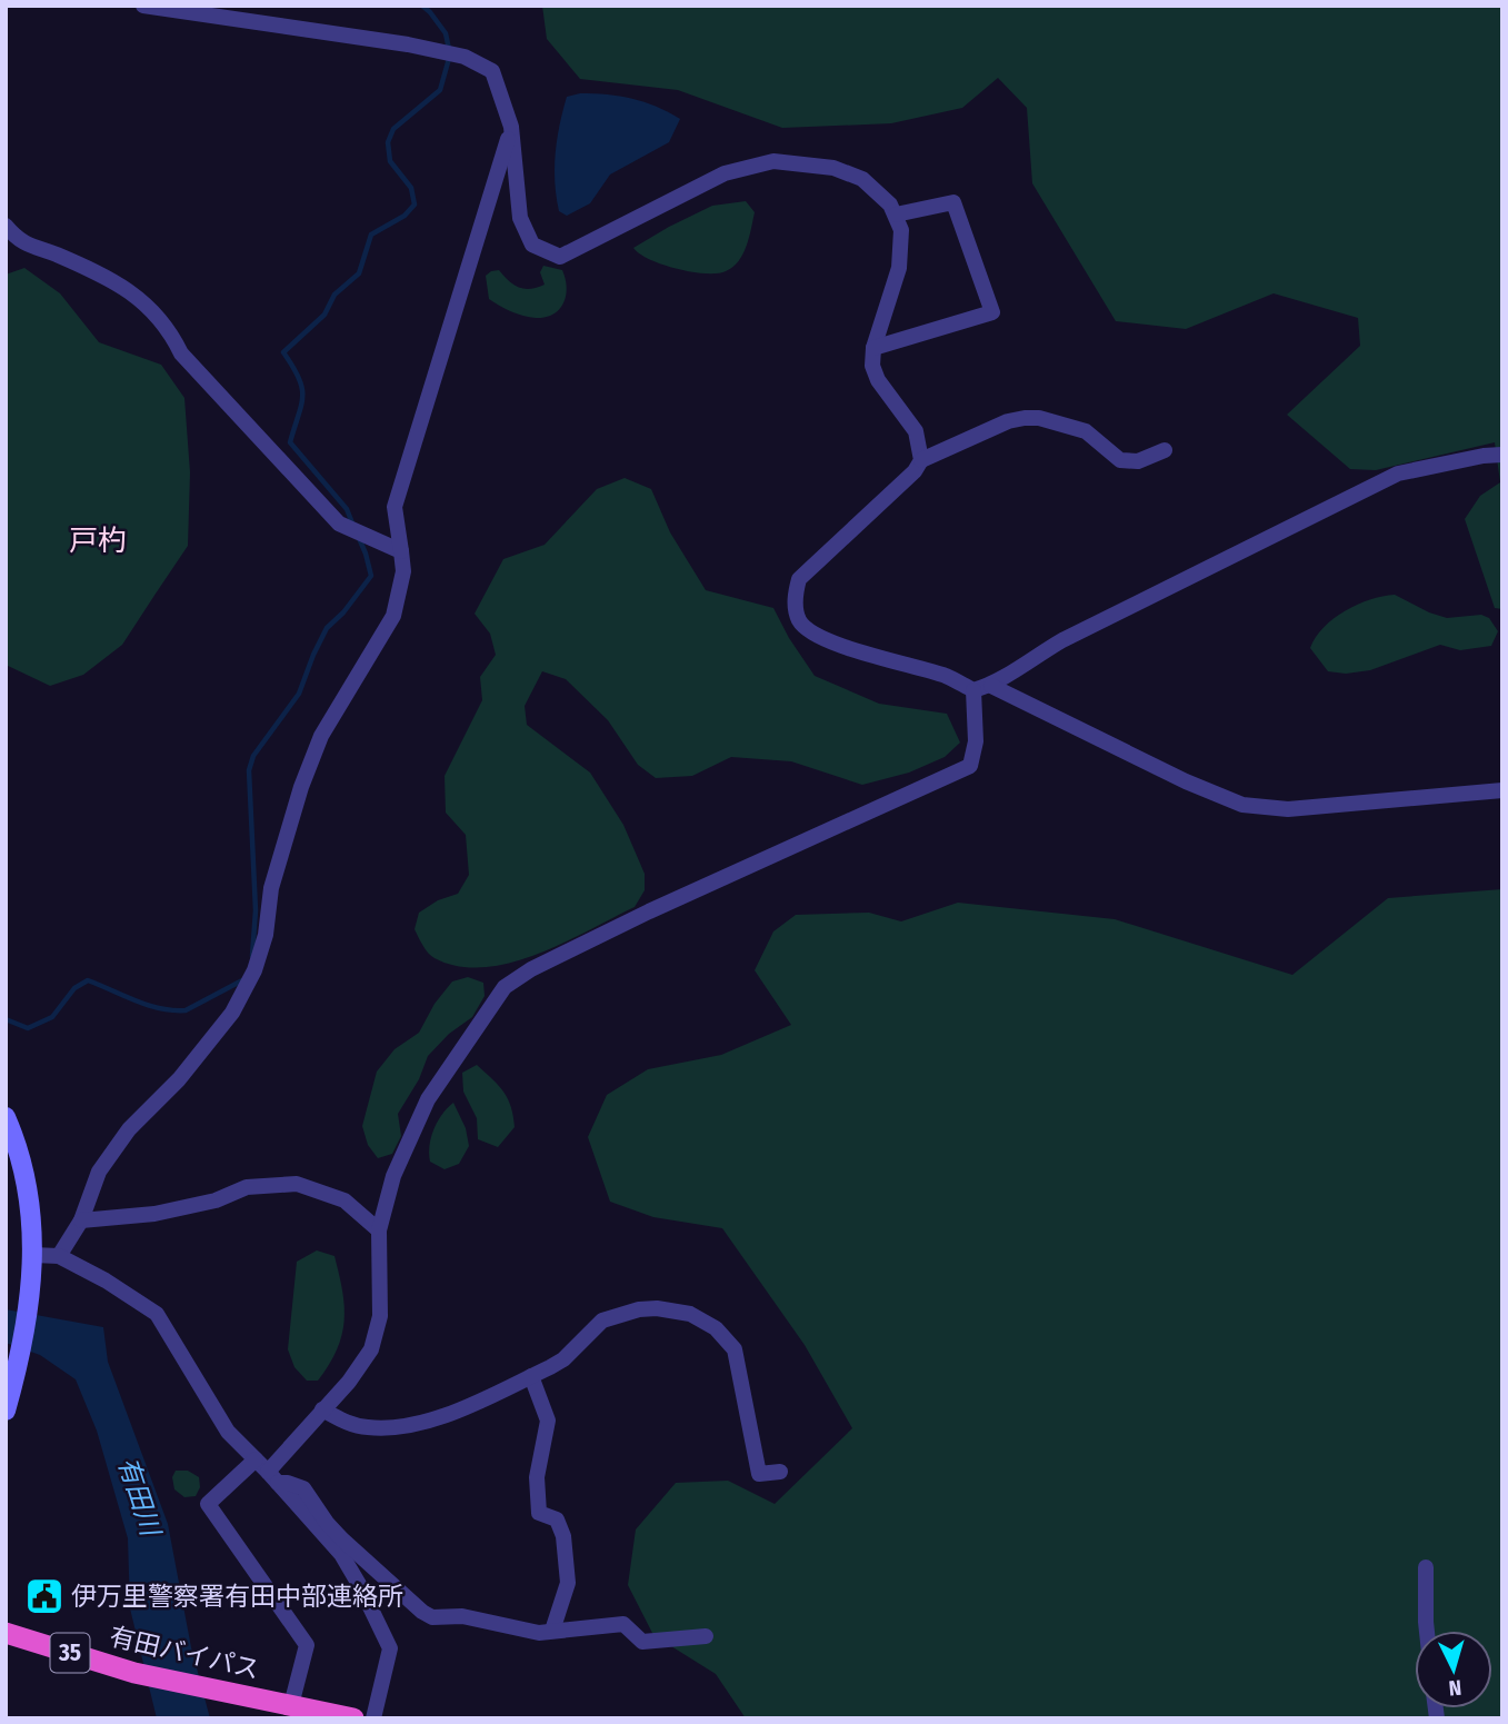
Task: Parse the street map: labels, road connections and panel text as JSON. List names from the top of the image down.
{
  "streets": {
    "highway": ["35", "有田バイパス"]
  },
  "districts": ["戸杓"],
  "water": ["有田川"],
  "places": {
    "public building": ["伊万里警察署有田中部連絡所"]
  },
  "north": "bottom"
}
